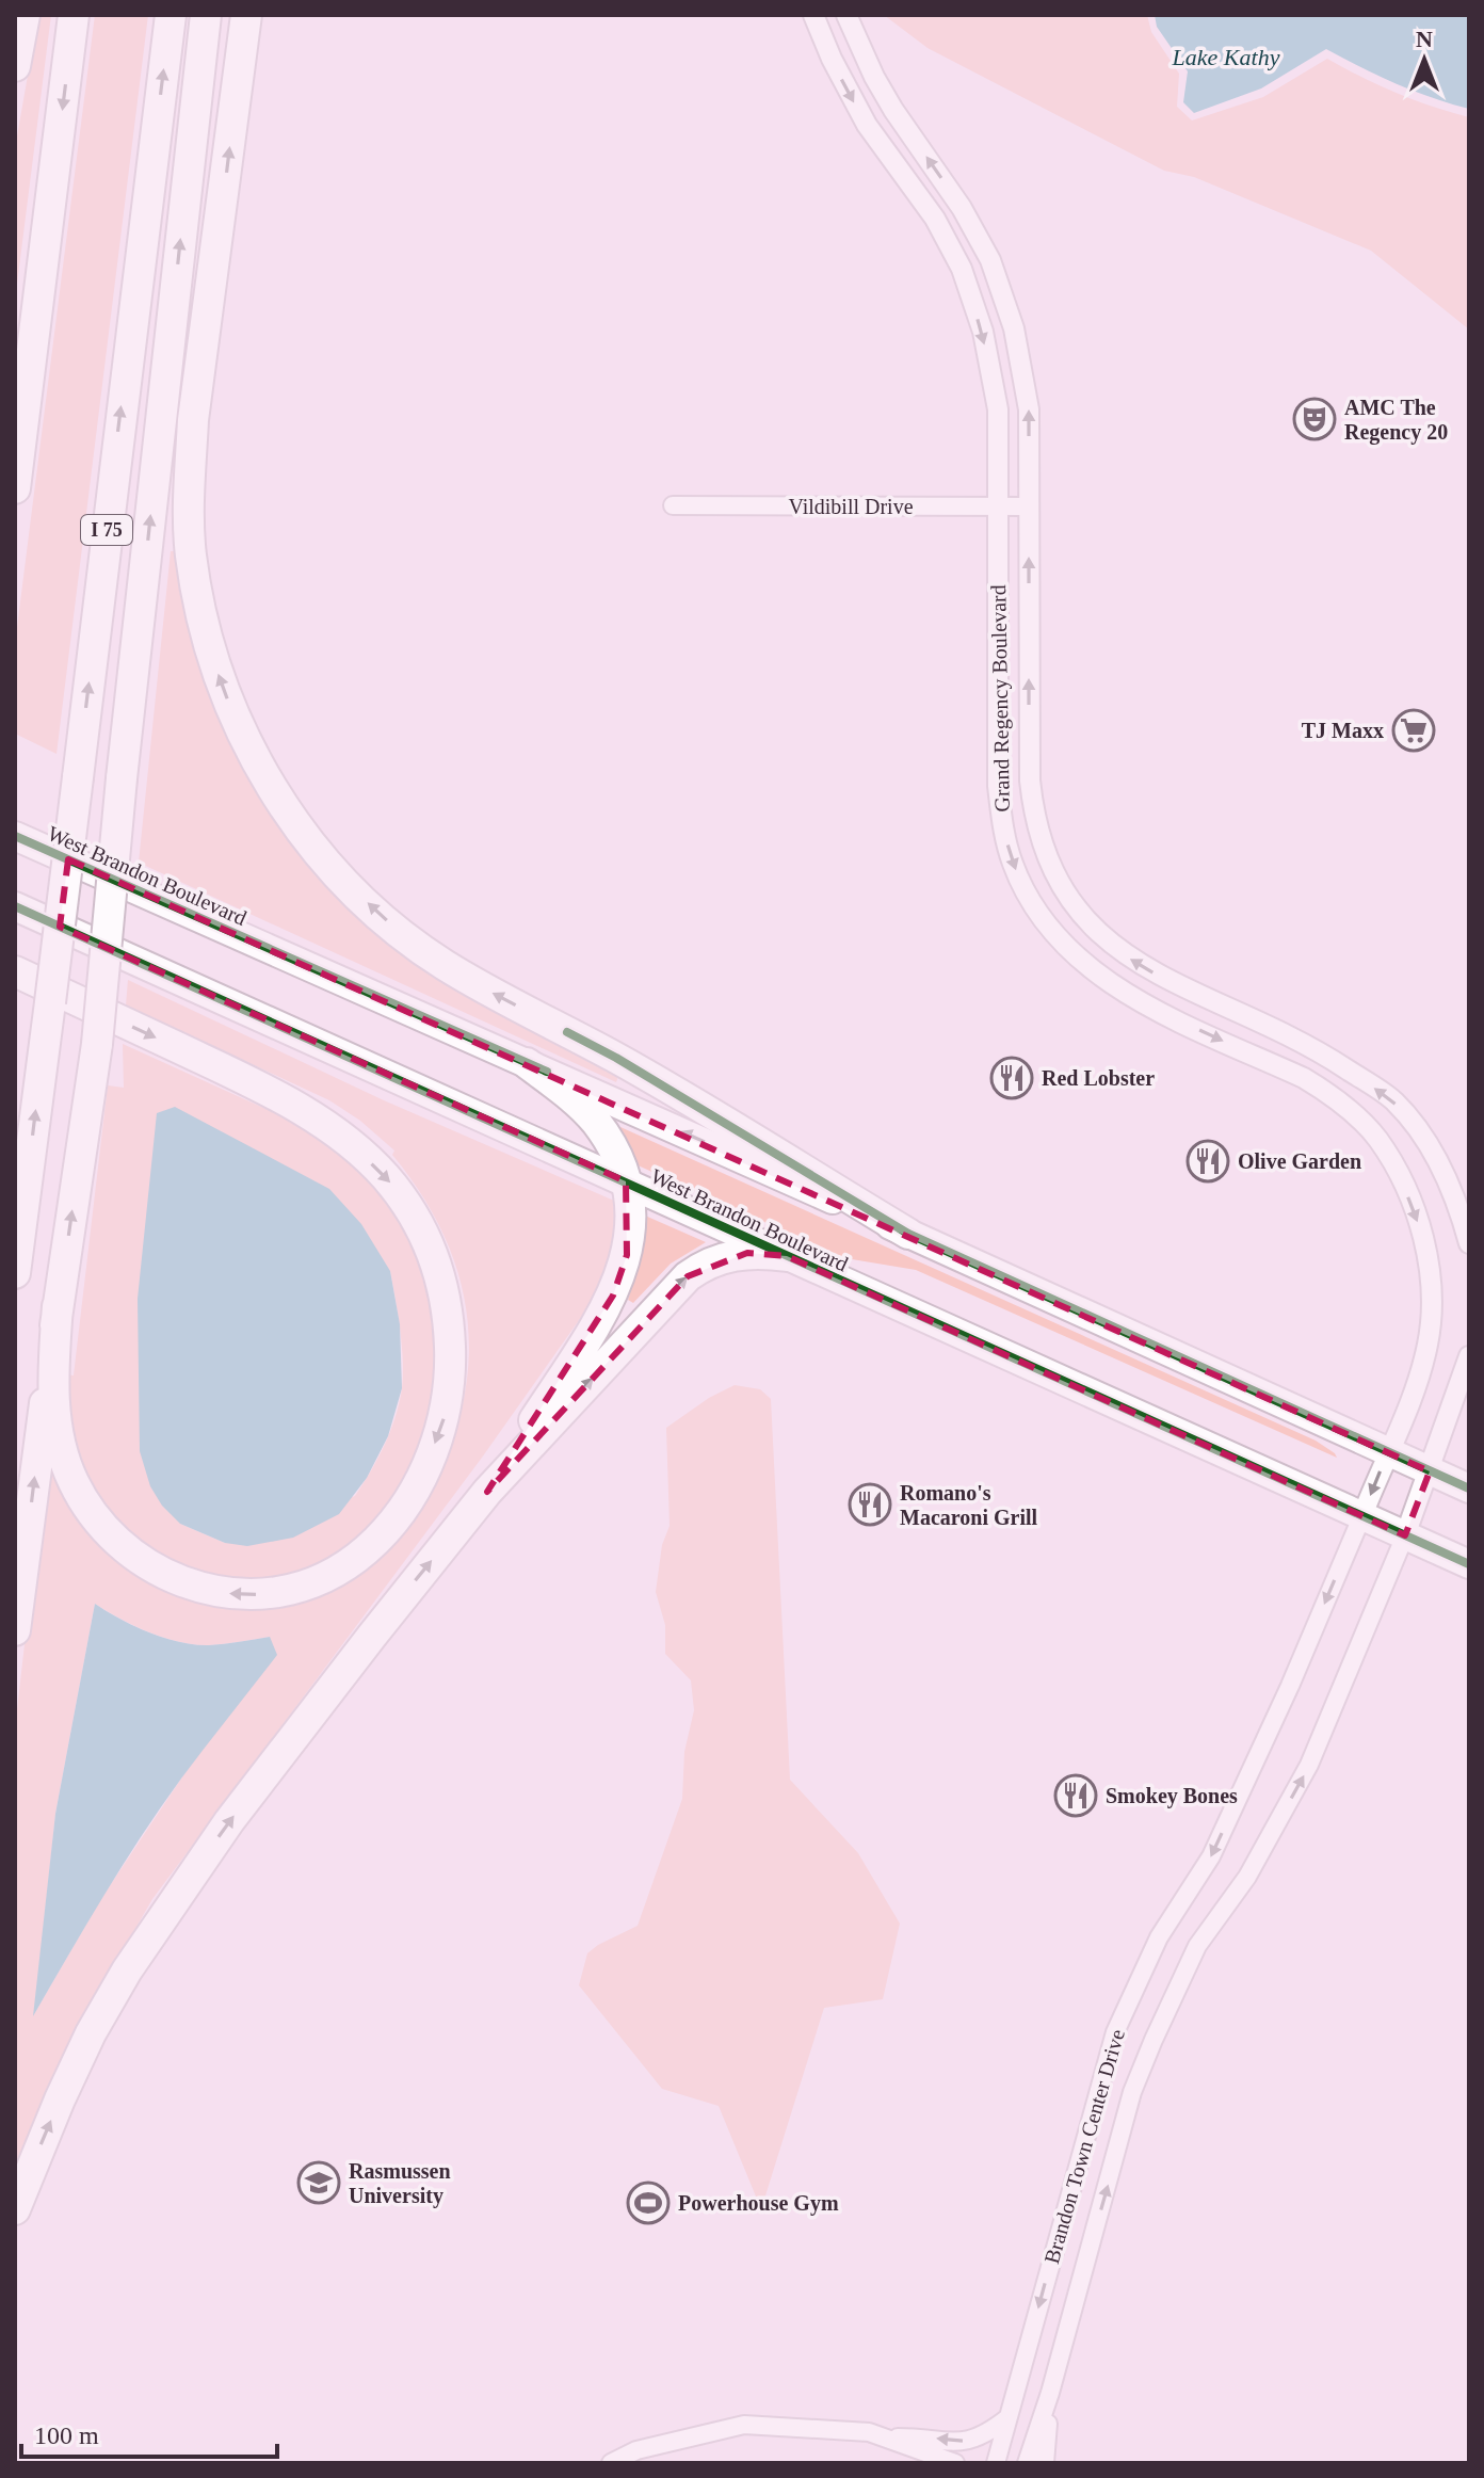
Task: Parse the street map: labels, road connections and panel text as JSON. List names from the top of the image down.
{
  "streets": {
    "highway": ["I 75", "West Brandon Boulevard"],
    "street": ["Vildibill Drive", "Grand Regency Boulevard", "Brandon Town Center Drive"]
  },
  "crossings": [
    ["Vildibill Drive", "Grand Regency Boulevard"],
    ["Grand Regency Boulevard", "West Brandon Boulevard"],
    ["Grand Regency Boulevard", "Brandon Town Center Drive"],
    ["West Brandon Boulevard", "Brandon Town Center Drive"]
  ],
  "water": ["Lake Kathy"],
  "places": {
    "theatre": ["AMC The Regency 20"],
    "supermarket": ["TJ Maxx"],
    "restaurant": [
      "Red Lobster",
      "Olive Garden",
      "Romano's Macaroni Grill",
      "Smokey Bones"
    ],
    "school or university": ["Rasmussen University"],
    "sports": ["Powerhouse Gym"]
  },
  "scale_bar": "100 m",
  "north": "top"
}
